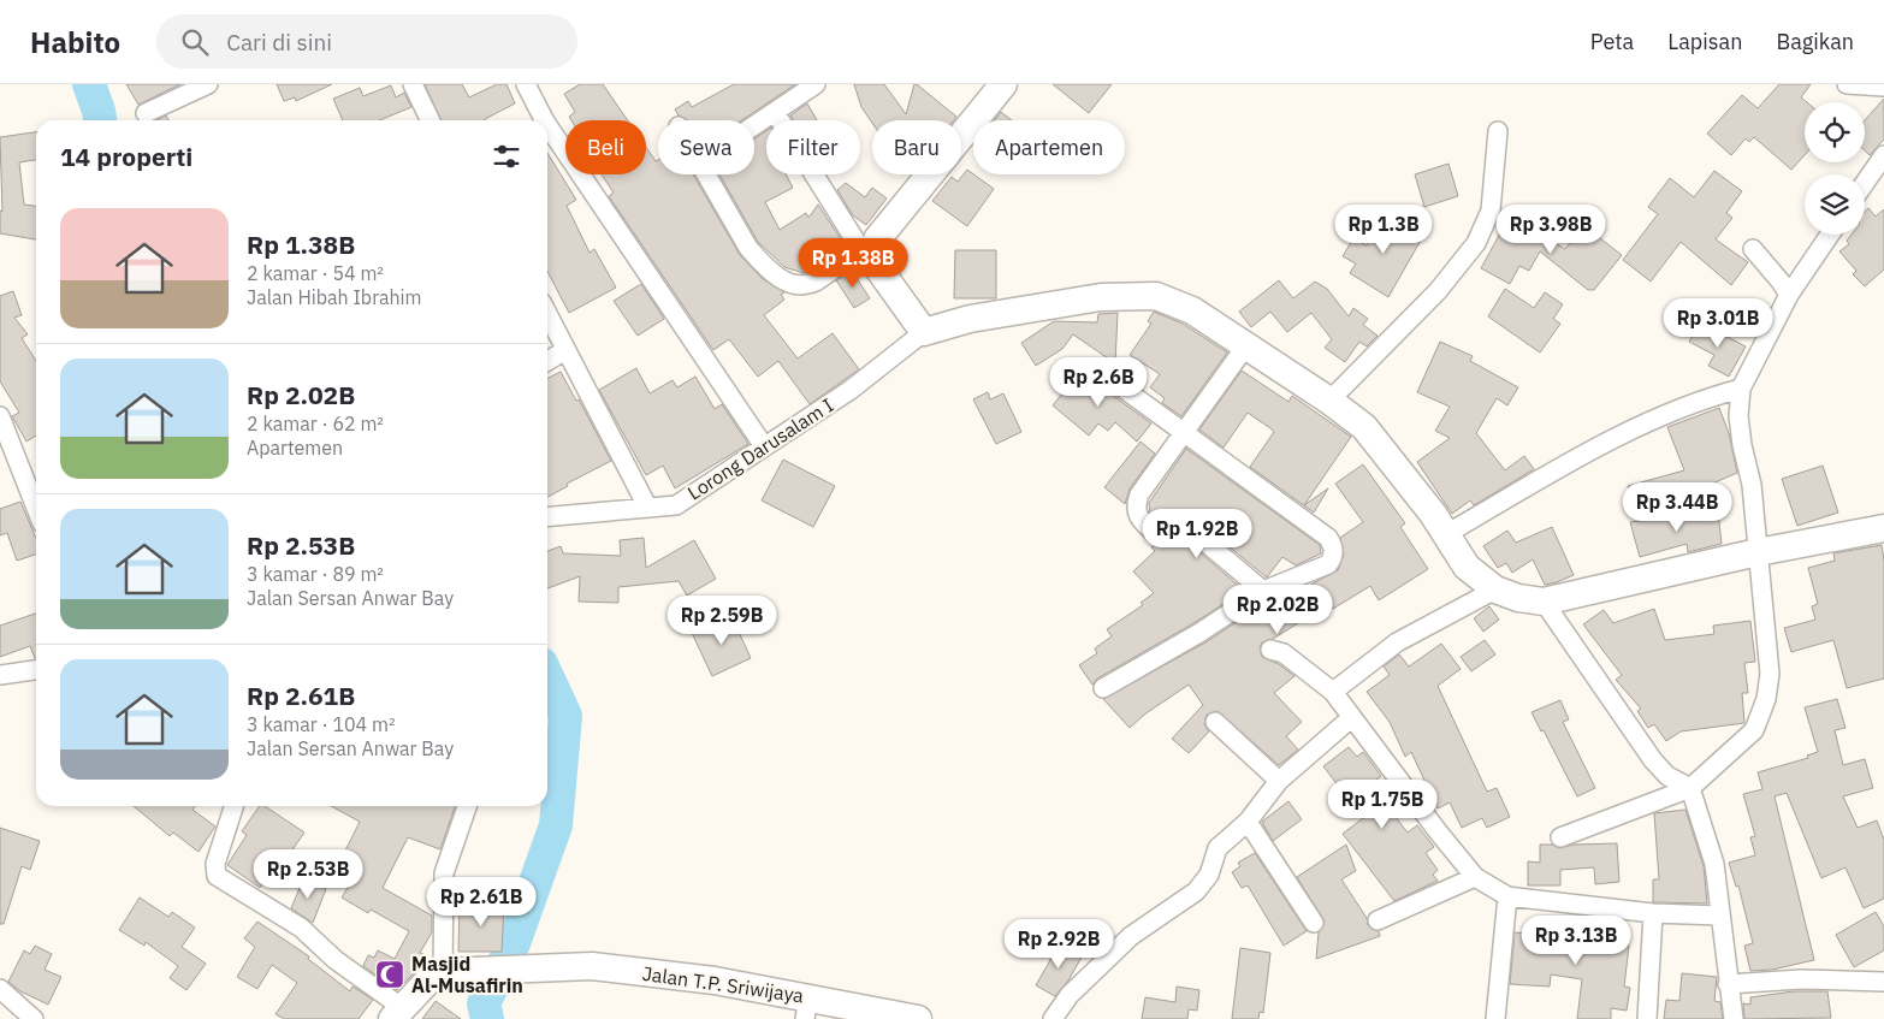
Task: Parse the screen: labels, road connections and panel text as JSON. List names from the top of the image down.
{
  "streets": {
    "street": ["Lorong Darusalam I", "Jalan T.P. Sriwijaya"]
  },
  "places": {
    "mosque": ["Masjid Al-Musafirin"]
  },
  "page": {
    "header": "Habito",
    "search": "Cari di sini",
    "nav": ["Peta", "Lapisan", "Bagikan"],
    "chip": [
      "Beli",
      "Sewa",
      "Filter",
      "Baru",
      "Apartemen"
    ],
    "heading": "14 properti",
    "list": [
      {
        "name": "Rp 1.38B",
        "note": "2 kamar · 54 m² · Jalan Hibah Ibrahim"
      },
      {
        "name": "Rp 2.02B",
        "note": "2 kamar · 62 m² · Apartemen"
      },
      {
        "name": "Rp 2.53B",
        "note": "3 kamar · 89 m² · Jalan Sersan Anwar Bay"
      },
      {
        "name": "Rp 2.61B",
        "note": "3 kamar · 104 m² · Jalan Sersan Anwar Bay"
      }
    ],
    "price": [
      "Rp 1.3B",
      "Rp 3.98B",
      "Rp 1.38B",
      "Rp 3.01B",
      "Rp 2.6B",
      "Rp 3.44B",
      "Rp 1.92B",
      "Rp 2.02B",
      "Rp 2.59B",
      "Rp 1.75B",
      "Rp 2.53B",
      "Rp 2.61B",
      "Rp 3.13B",
      "Rp 2.92B"
    ]
  }
}
